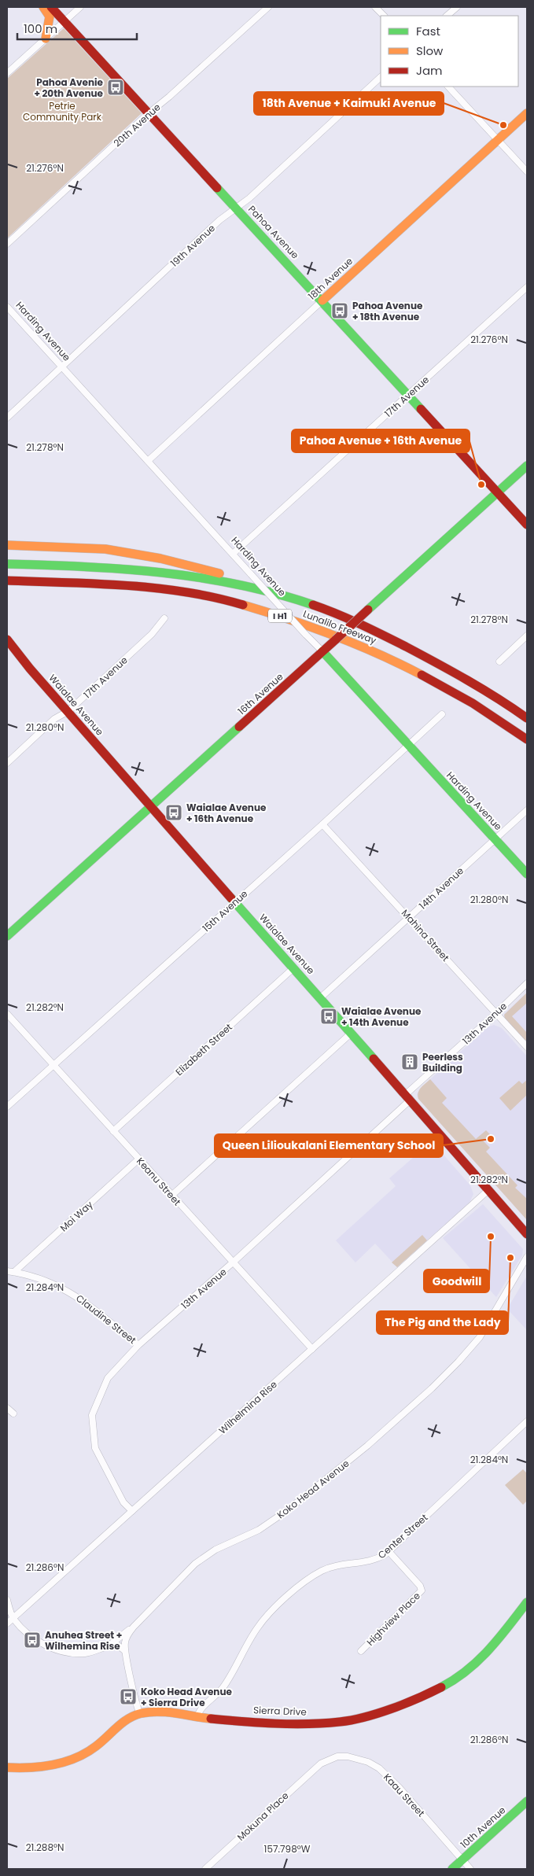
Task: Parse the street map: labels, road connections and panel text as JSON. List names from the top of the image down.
{
  "streets": {
    "main road": [
      "Pahoa Avenue",
      "18th Avenue",
      "Harding Avenue",
      "I H1",
      "Lunalilo Freeway",
      "16th Avenue",
      "Waialae Avenue",
      "Sierra Drive",
      "10th Avenue"
    ],
    "street": [
      "20th Avenue",
      "19th Avenue",
      "17th Avenue",
      "14th Avenue",
      "15th Avenue",
      "Mahina Street",
      "13th Avenue",
      "Elizabeth Street",
      "Keanu Street",
      "Moi Way",
      "Claudine Street",
      "Wilhelmina Rise",
      "Koko Head Avenue",
      "Center Street",
      "Highview Place",
      "Kaau Street",
      "Mokuna Place"
    ]
  },
  "crossings": [
    ["20th Avenue", "Pahoa Avenue"],
    ["Pahoa Avenue", "19th Avenue"],
    ["Pahoa Avenue", "18th Avenue"],
    ["Pahoa Avenue", "17th Avenue"],
    ["Pahoa Avenue", "16th Avenue"],
    ["19th Avenue", "Harding Avenue"],
    ["18th Avenue", "Harding Avenue"],
    ["Harding Avenue", "17th Avenue"],
    ["Harding Avenue", "16th Avenue"],
    ["Harding Avenue", "14th Avenue"],
    ["Harding Avenue", "15th Avenue"],
    ["17th Avenue", "Waialae Avenue"],
    ["16th Avenue", "Waialae Avenue"],
    ["Waialae Avenue", "14th Avenue"],
    ["Waialae Avenue", "15th Avenue"],
    ["Waialae Avenue", "13th Avenue"],
    ["Waialae Avenue", "Elizabeth Street"],
    ["Waialae Avenue", "Wilhelmina Rise"],
    ["14th Avenue", "Mahina Street"],
    ["15th Avenue", "Mahina Street"],
    ["15th Avenue", "Keanu Street"],
    ["Mahina Street", "13th Avenue"],
    ["13th Avenue", "Keanu Street"],
    ["13th Avenue", "Claudine Street"],
    ["13th Avenue", "Wilhelmina Rise"],
    ["Elizabeth Street", "Keanu Street"],
    ["Keanu Street", "Moi Way"],
    ["Keanu Street", "Wilhelmina Rise"],
    ["Moi Way", "Claudine Street"],
    ["Koko Head Avenue", "Sierra Drive"],
    ["Center Street", "Highview Place"],
    ["Center Street", "Sierra Drive"],
    ["Kaau Street", "Mokuna Place"],
    ["Kaau Street", "10th Avenue"]
  ],
  "parks": ["Petrie Community Park"],
  "places": {
    "bus stop": [
      "Pahoa Avenie + 20th Avenue",
      "Pahoa Avenue + 18th Avenue",
      "Waialae Avenue + 16th Avenue",
      "Waialae Avenue + 14th Avenue",
      "Anuhea Street + Wilhemina Rise",
      "Koko Head Avenue + Sierra Drive"
    ],
    "other": [
      "18th Avenue + Kaimuki Avenue",
      "Pahoa Avenue + 16th Avenue",
      "Queen Lilioukalani Elementary School",
      "Goodwill",
      "The Pig and the Lady"
    ],
    "building": ["Peerless Building"]
  },
  "legend": ["Fast", "Slow", "Jam"],
  "scale_bar": "100 m",
  "coordinates": [
    "21.276°N",
    "21.278°N",
    "21.280°N",
    "21.282°N",
    "21.284°N",
    "21.286°N",
    "21.288°N",
    "157.798°W"
  ]
}
